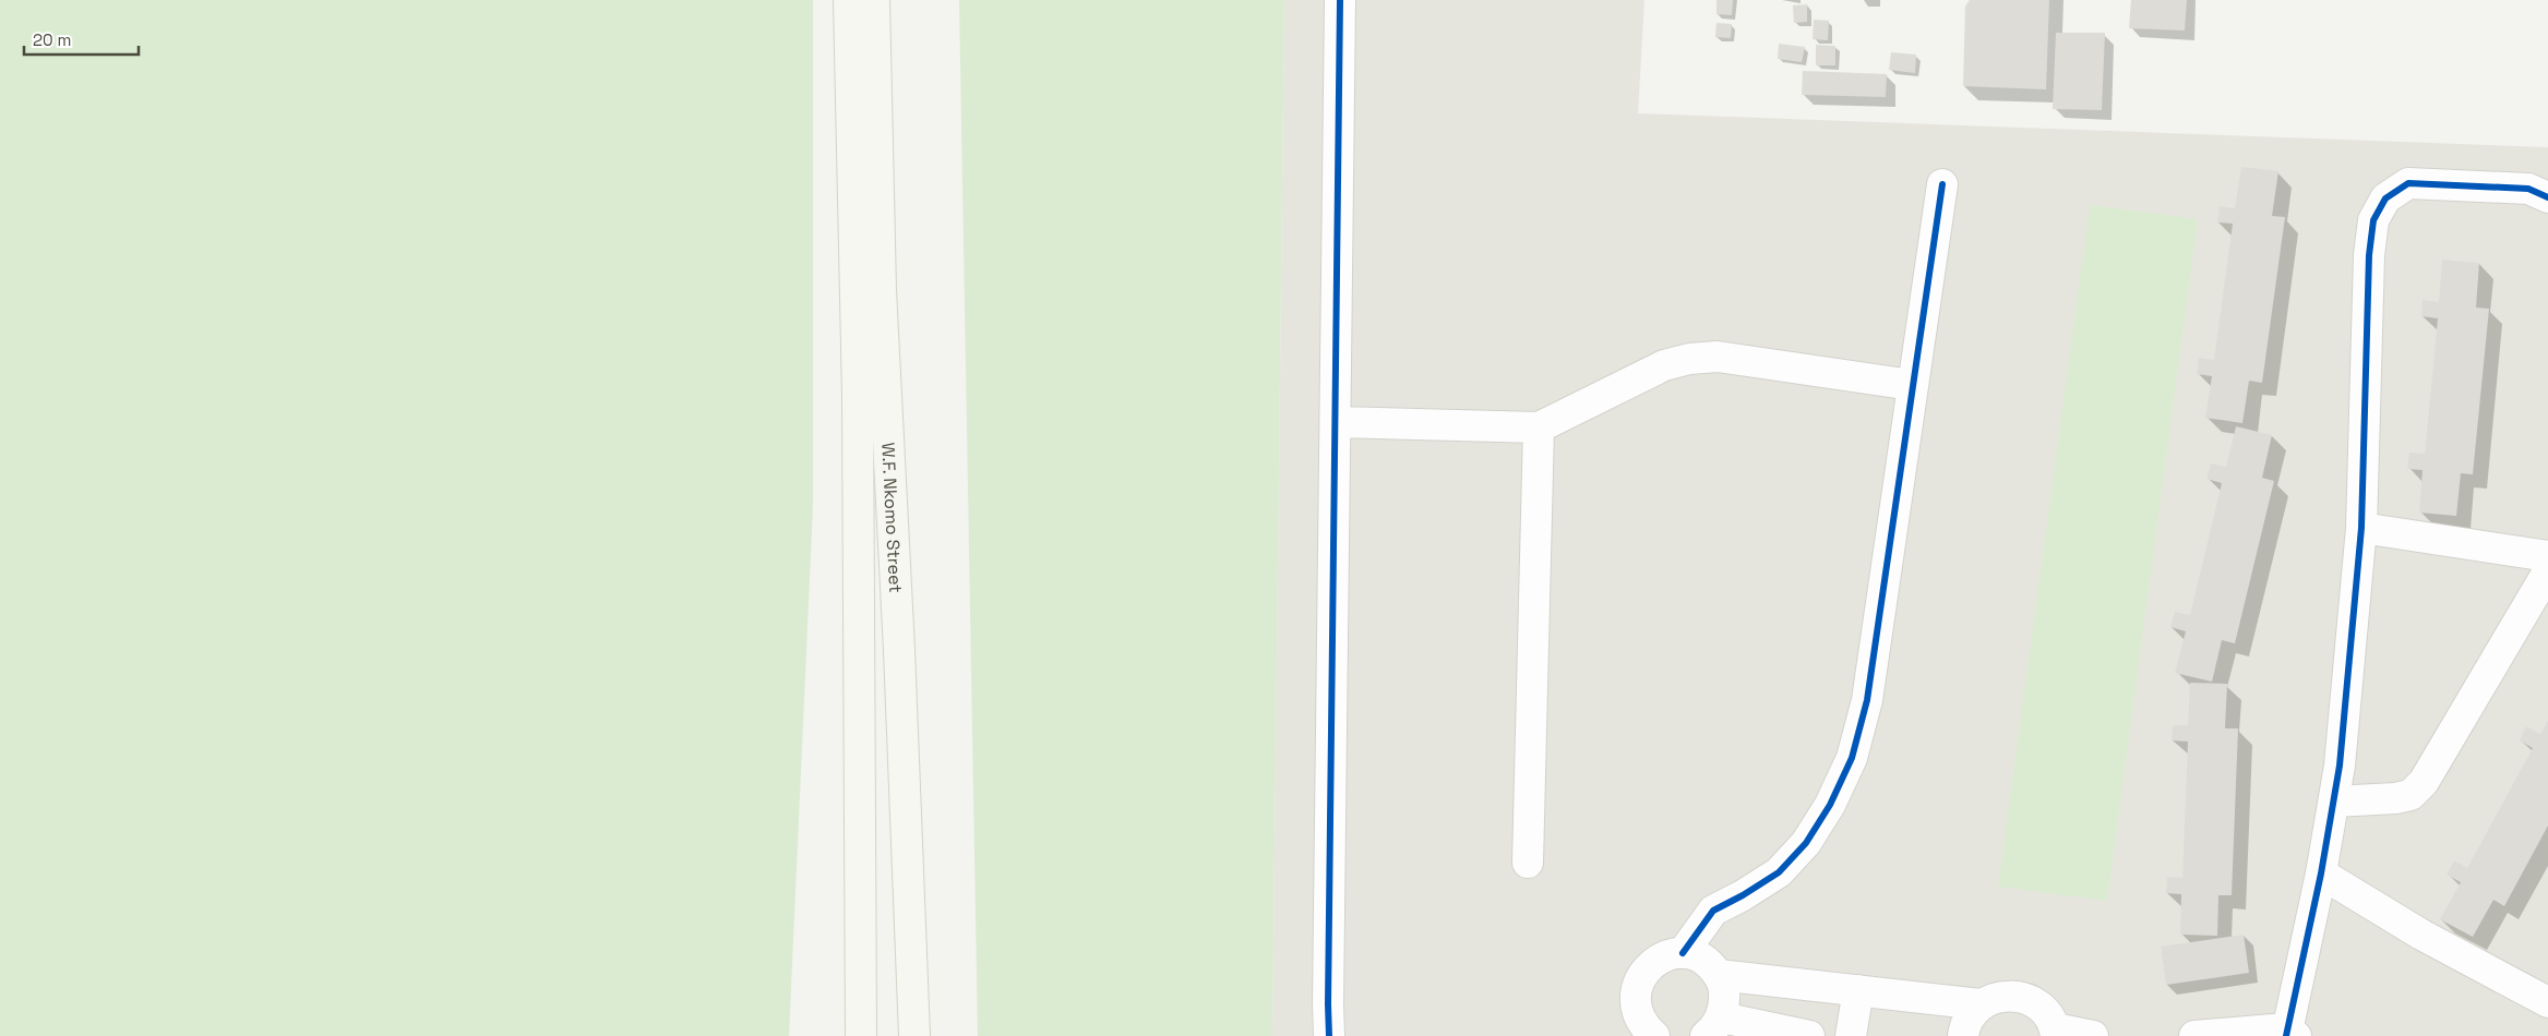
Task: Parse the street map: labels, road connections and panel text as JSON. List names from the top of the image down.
{
  "streets": {
    "main road": ["W.F. Nkomo Street"]
  },
  "scale_bar": "20 m"
}
